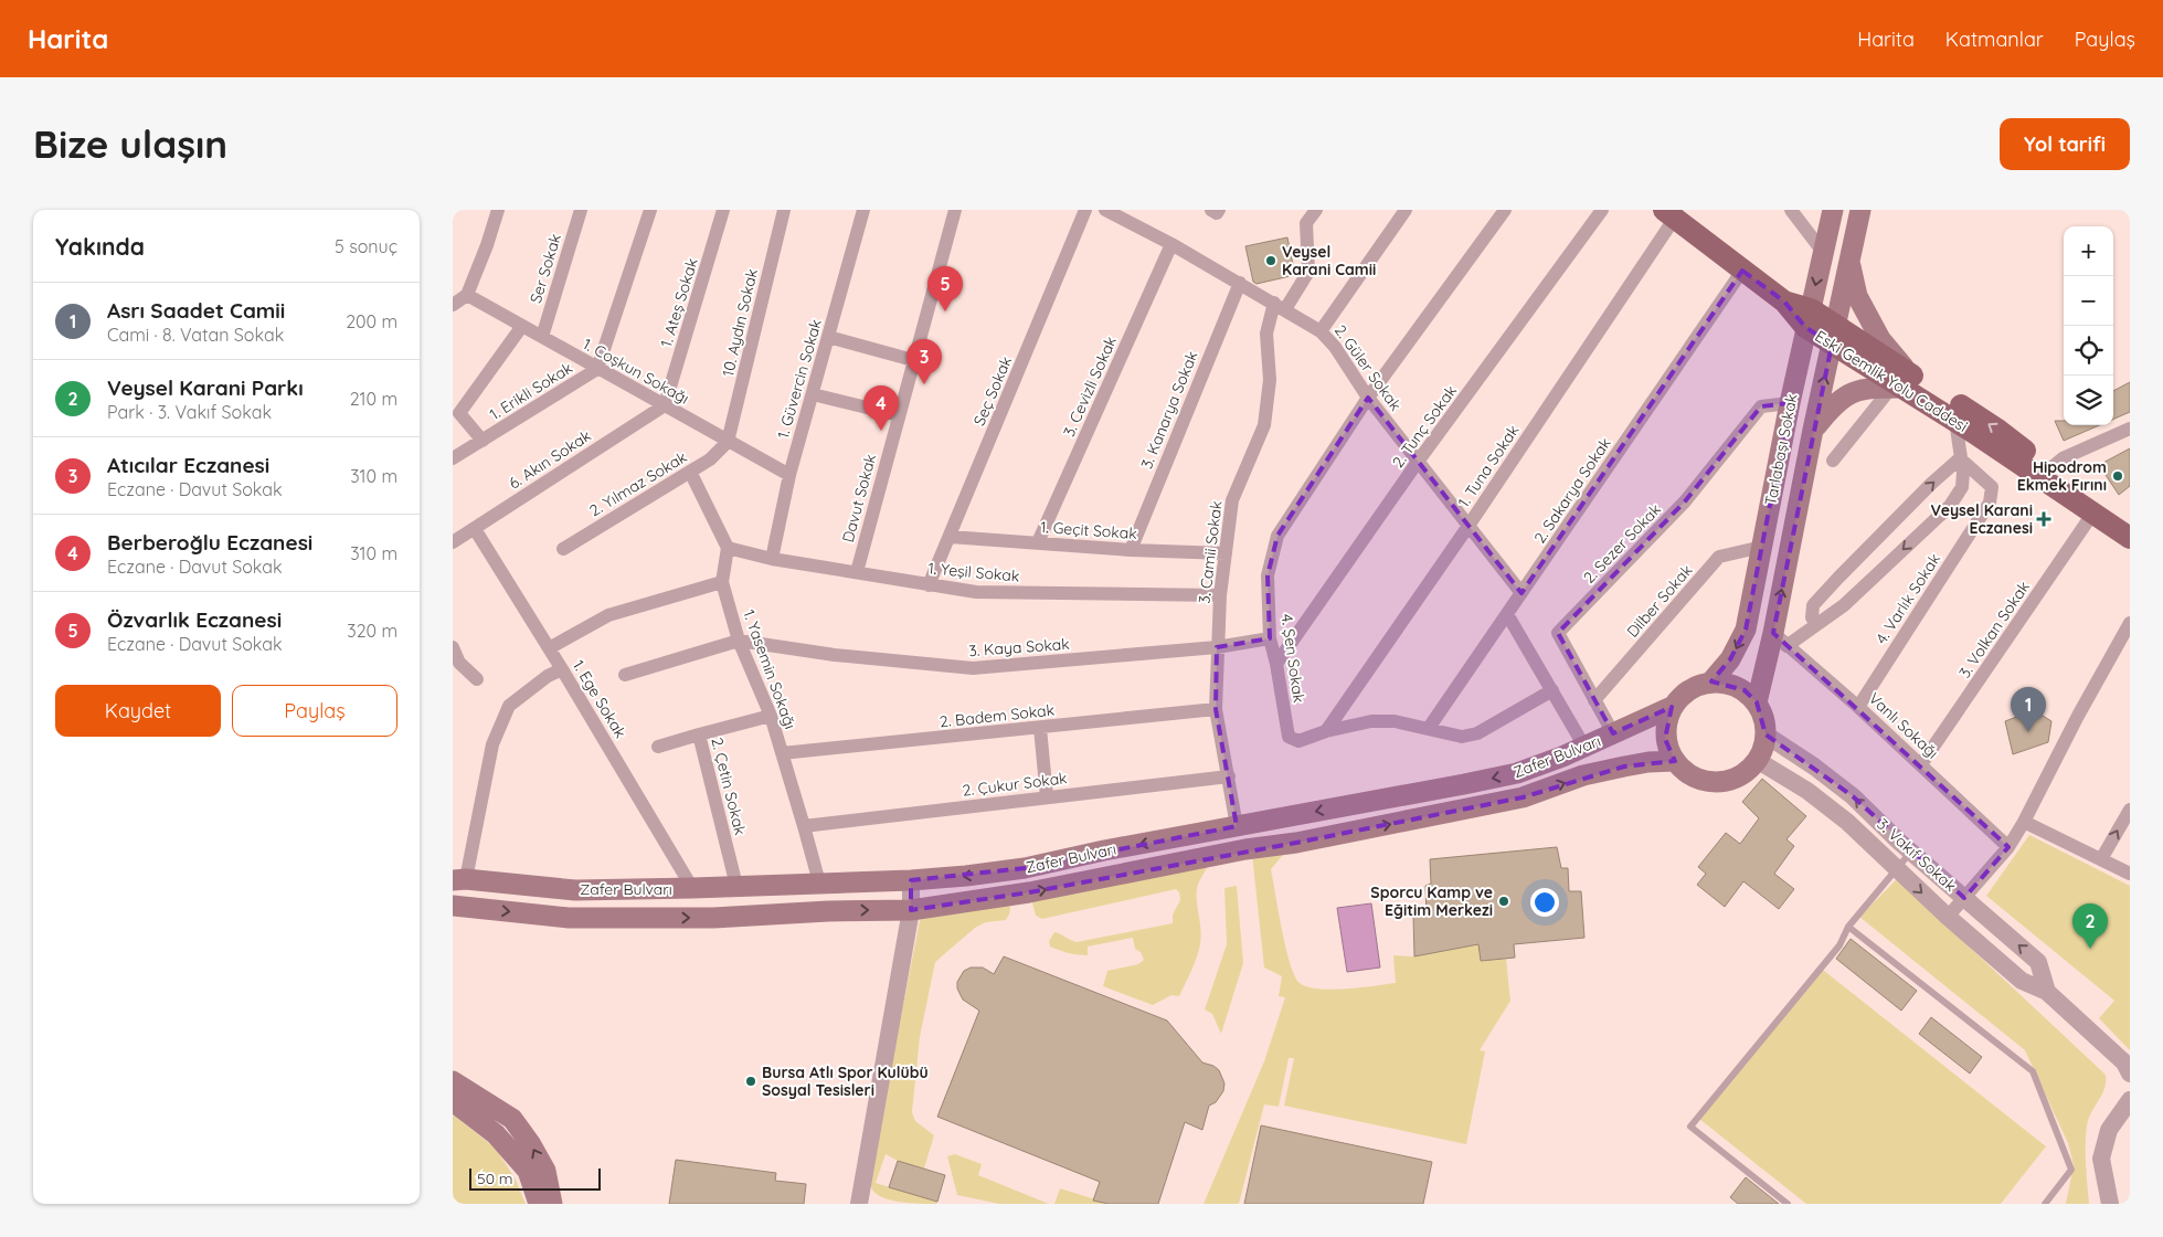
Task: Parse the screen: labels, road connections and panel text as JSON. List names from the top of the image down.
{
  "streets": {
    "main road": ["Eski Gemlik Yolu Caddesi", "Tarlabaşı Sokak", "Zafer Bulvarı"],
    "street": [
      "Ser Sokak",
      "1. Ateş Sokak",
      "10. Aydın Sokak",
      "2. Güler Sokak",
      "1. Coşkun Sokağı",
      "1. Güvercin Sokak",
      "3. Cevizli Sokak",
      "1. Erikli Sokak",
      "Seç Sokak",
      "3. Kanarya Sokak",
      "2. Tunç Sokak",
      "6. Akın Sokak",
      "1. Tuna Sokak",
      "2. Yılmaz Sokak",
      "2. Sakarya Sokak",
      "Davut Sokak",
      "1. Geçit Sokak",
      "2. Sezer Sokak",
      "3. Camii Sokak",
      "1. Yeşil Sokak",
      "4. Varlık Sokak",
      "Dilber Sokak",
      "3. Volkan Sokak",
      "3. Kaya Sokak",
      "4. Şen Sokak",
      "1. Yasemin Sokağı",
      "1. Ege Sokak",
      "2. Badem Sokak",
      "Vanlı Sokağı",
      "2. Çukur Sokak",
      "2. Çetin Sokak",
      "3. Vakıf Sokak"
    ]
  },
  "crossings": [
    ["Ser Sokak", "1. Coşkun Sokağı"],
    ["1. Ateş Sokak", "1. Coşkun Sokağı"],
    ["1. Ateş Sokak", "6. Akın Sokak"],
    ["10. Aydın Sokak", "1. Coşkun Sokağı"],
    ["10. Aydın Sokak", "2. Yılmaz Sokak"],
    ["2. Güler Sokak", "3. Cevizli Sokak"],
    ["2. Güler Sokak", "3. Kanarya Sokak"],
    ["2. Güler Sokak", "2. Tunç Sokak"],
    ["2. Güler Sokak", "1. Tuna Sokak"],
    ["2. Güler Sokak", "2. Sakarya Sokak"],
    ["2. Güler Sokak", "3. Camii Sokak"],
    ["2. Güler Sokak", "4. Şen Sokak"],
    ["1. Coşkun Sokağı", "1. Güvercin Sokak"],
    ["1. Coşkun Sokağı", "1. Erikli Sokak"],
    ["1. Coşkun Sokağı", "6. Akın Sokak"],
    ["1. Coşkun Sokağı", "2. Yılmaz Sokak"],
    ["1. Güvercin Sokak", "1. Yeşil Sokak"],
    ["Eski Gemlik Yolu Caddesi", "Tarlabaşı Sokak"],
    ["Eski Gemlik Yolu Caddesi", "1. Tuna Sokak"],
    ["Eski Gemlik Yolu Caddesi", "2. Sakarya Sokak"],
    ["Eski Gemlik Yolu Caddesi", "3. Volkan Sokak"],
    ["3. Cevizli Sokak", "1. Geçit Sokak"],
    ["Seç Sokak", "1. Geçit Sokak"],
    ["Seç Sokak", "1. Yeşil Sokak"],
    ["3. Kanarya Sokak", "1. Geçit Sokak"],
    ["2. Tunç Sokak", "4. Şen Sokak"],
    ["Tarlabaşı Sokak", "2. Sezer Sokak"],
    ["Tarlabaşı Sokak", "Dilber Sokak"],
    ["Tarlabaşı Sokak", "Zafer Bulvarı"],
    ["Tarlabaşı Sokak", "3. Vakıf Sokak"],
    ["6. Akın Sokak", "1. Ege Sokak"],
    ["1. Tuna Sokak", "4. Şen Sokak"],
    ["2. Sakarya Sokak", "4. Şen Sokak"],
    ["Davut Sokak", "1. Yeşil Sokak"],
    ["1. Geçit Sokak", "3. Camii Sokak"],
    ["2. Sezer Sokak", "Dilber Sokak"],
    ["2. Sezer Sokak", "Zafer Bulvarı"],
    ["3. Camii Sokak", "1. Yeşil Sokak"],
    ["3. Camii Sokak", "3. Kaya Sokak"],
    ["1. Yeşil Sokak", "1. Yasemin Sokağı"],
    ["4. Varlık Sokak", "Vanlı Sokağı"],
    ["3. Volkan Sokak", "Vanlı Sokağı"],
    ["3. Kaya Sokak", "4. Şen Sokak"],
    ["3. Kaya Sokak", "1. Yasemin Sokağı"],
    ["1. Yasemin Sokağı", "2. Badem Sokak"],
    ["1. Yasemin Sokağı", "Zafer Bulvarı"],
    ["1. Yasemin Sokağı", "2. Çukur Sokak"],
    ["1. Yasemin Sokağı", "2. Çetin Sokak"],
    ["1. Ege Sokak", "Zafer Bulvarı"],
    ["Zafer Bulvarı", "2. Çetin Sokak"],
    ["Zafer Bulvarı", "3. Vakıf Sokak"]
  ],
  "places": {
    "other": [
      "Veysel Karani Camii",
      "Hipodrom Ekmek Fırını",
      "Sporcu Kamp ve Eğitim Merkezi",
      "Bursa Atlı Spor Kulübü Sosyal Tesisleri"
    ],
    "health": ["Veysel Karani Eczanesi"]
  },
  "scale_bar": "50 m",
  "page": {
    "header": "Harita",
    "nav": ["Harita", "Katmanlar", "Paylaş"],
    "buttons": [
      "Yol tarifi",
      ["Kaydet", "Paylaş"]
    ],
    "title": "Bize ulaşın",
    "heading": ["Yakında", "5 sonuç"],
    "map_buttons": ["+", "−"],
    "pins": [
      "5",
      "3",
      "4",
      "1",
      "2"
    ],
    "list": [
      {
        "mark": "1",
        "name": "Asrı Saadet Camii",
        "note": "Cami · 8. Vatan Sokak",
        "value": "200 m"
      },
      {
        "mark": "2",
        "name": "Veysel Karani Parkı",
        "note": "Park · 3. Vakıf Sokak",
        "value": "210 m"
      },
      {
        "mark": "3",
        "name": "Atıcılar Eczanesi",
        "note": "Eczane · Davut Sokak",
        "value": "310 m"
      },
      {
        "mark": "4",
        "name": "Berberoğlu Eczanesi",
        "note": "Eczane · Davut Sokak",
        "value": "310 m"
      },
      {
        "mark": "5",
        "name": "Özvarlık Eczanesi",
        "note": "Eczane · Davut Sokak",
        "value": "320 m"
      }
    ],
    "scale": "50 m"
  }
}
